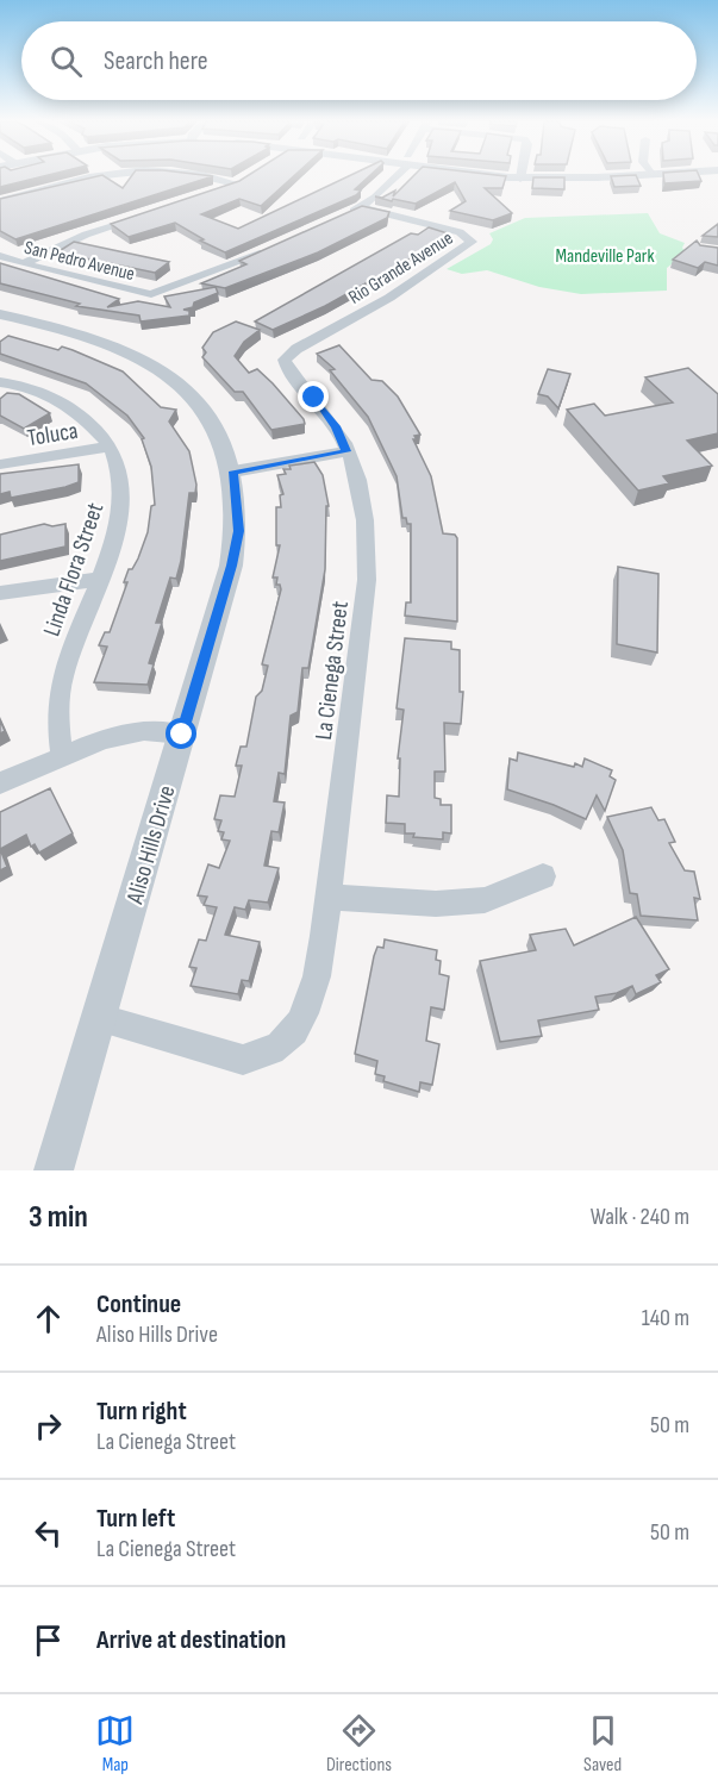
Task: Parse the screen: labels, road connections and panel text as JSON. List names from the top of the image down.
{
  "streets": {
    "street": [
      "San Pedro Avenue",
      "Rio Grande Avenue",
      "Toluca",
      "Linda Flora Street",
      "La Cienega Street",
      "Aliso Hills Drive"
    ]
  },
  "crossings": [
    ["Rio Grande Avenue", "La Cienega Street"],
    ["Toluca", "Linda Flora Street"],
    ["La Cienega Street", "Aliso Hills Drive"]
  ],
  "parks": ["Mandeville Park"],
  "page": {
    "search": "Search here",
    "heading": ["3 min", "Walk · 240 m"],
    "list": [
      ["Continue", "Aliso Hills Drive", "140 m"],
      ["Turn right", "La Cienega Street", "50 m"],
      ["Turn left", "La Cienega Street", "50 m"],
      "Arrive at destination"
    ],
    "nav": ["Map", "Directions", "Saved"]
  }
}
